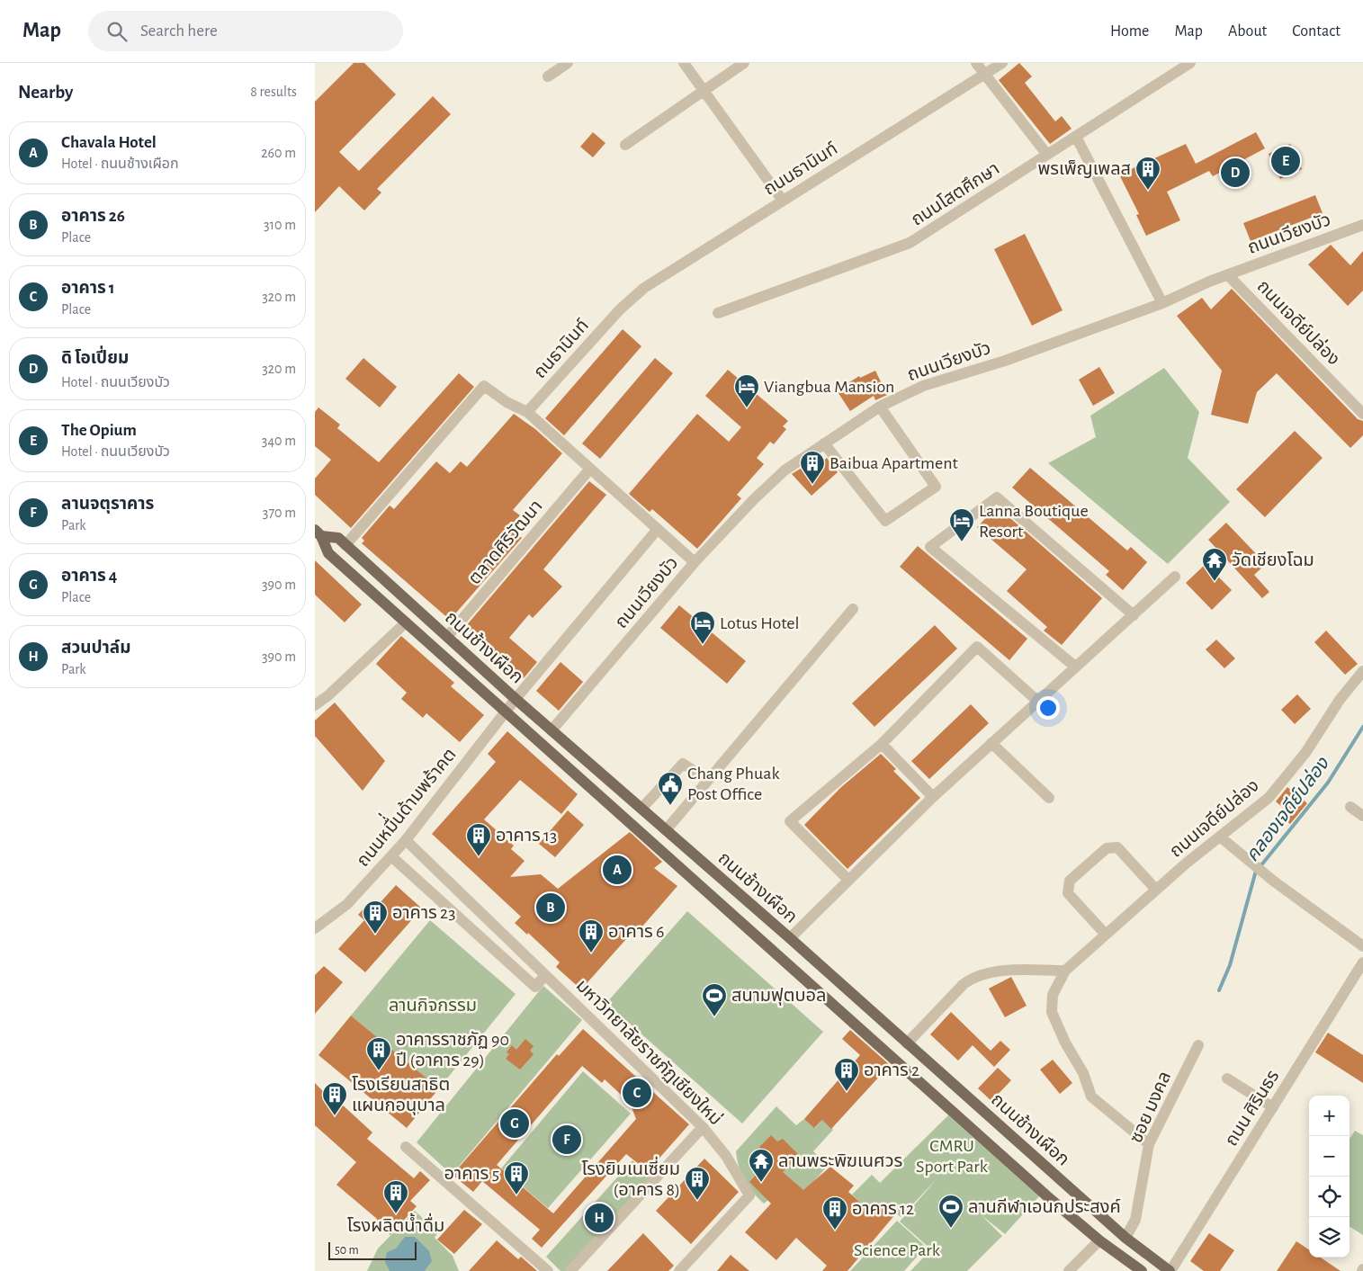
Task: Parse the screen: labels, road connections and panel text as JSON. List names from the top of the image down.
{
  "streets": {
    "main road": ["ถนนช้างเผือก"],
    "street": [
      "ถนนธานินท์",
      "ถนนโสตศึกษา",
      "ถนนเวียงบัว",
      "ถนนเจดีย์ปล่อง",
      "ถนธานินท์",
      "ตลาดศิริวัฒนา",
      "ถนนหมื่่นด้ามพร้าคต",
      "มหาวิทยาลัยราชภัฏเชียงใหม่",
      "ซอย มงคล",
      "ถนน ศิรินธร"
    ]
  },
  "crossings": [
    ["ถนนธานินท์", "ถนธานินท์"],
    ["ถนนเวียงบัว", "ถนนเจดีย์ปล่อง"],
    ["ถนนเวียงบัว", "ถนนช้างเผือก"],
    ["ตลาดศิริวัฒนา", "ถนนช้างเผือก"],
    ["ถนนช้างเผือก", "ถนนหมื่่นด้ามพร้าคต"],
    ["ถนนช้างเผือก", "ซอย มงคล"],
    ["ถนนช้างเผือก", "ถนน ศิรินธร"],
    ["ถนนหมื่่นด้ามพร้าคต", "มหาวิทยาลัยราชภัฏเชียงใหม่"]
  ],
  "water": ["คลองเจดีย์ปล่อง"],
  "parks": ["ลานกิจกรรม", "CMRU Sport Park", "Science Park"],
  "places": {
    "building": [
      "พรเพ็ญเพลส",
      "Baibua Apartment",
      "อาคาร 13",
      "อาคาร 23",
      "อาคาร 6",
      "อาคารราชภัฏ 90 ปี (อาคาร 29)",
      "อาคาร 2",
      "โรงเรียนสาธิต แผนกอนุบาล",
      "อาคาร 5",
      "โรงยิมเนเซี่ยม (อาคาร 8)",
      "โรงผลิตน้ำดื่ม",
      "อาคาร 12"
    ],
    "hotel": ["Viangbua Mansion", "Lanna Boutique Resort", "Lotus Hotel"],
    "temple": ["วัดเชียงโฉม", "ลานพระพิฆเนศวร"],
    "public building": ["Chang Phuak Post Office"],
    "sports": ["สนามฟุตบอล", "ลานกีฬาเอนกประสงค์"]
  },
  "scale_bar": "50 m",
  "page": {
    "header": "Map",
    "search": "Search here",
    "nav": [
      "Home",
      "Map",
      "About",
      "Contact"
    ],
    "heading": ["Nearby", "8 results"],
    "list": [
      {
        "mark": "A",
        "name": "Chavala Hotel",
        "note": "Hotel · ถนนช้างเผือก",
        "value": "260 m"
      },
      {
        "mark": "B",
        "name": "อาคาร 26",
        "note": "Place",
        "value": "310 m"
      },
      {
        "mark": "C",
        "name": "อาคาร 1",
        "note": "Place",
        "value": "320 m"
      },
      {
        "mark": "D",
        "name": "ดิ โอเปี่ยม",
        "note": "Hotel · ถนนเวียงบัว",
        "value": "320 m"
      },
      {
        "mark": "E",
        "name": "The Opium",
        "note": "Hotel · ถนนเวียงบัว",
        "value": "340 m"
      },
      {
        "mark": "F",
        "name": "ลานจตุราคาร",
        "note": "Park",
        "value": "370 m"
      },
      {
        "mark": "G",
        "name": "อาคาร 4",
        "note": "Place",
        "value": "390 m"
      },
      {
        "mark": "H",
        "name": "สวนปาล์ม",
        "note": "Park",
        "value": "390 m"
      }
    ],
    "pins": [
      "E",
      "D",
      "A",
      "B",
      "C",
      "G",
      "F",
      "H"
    ],
    "map_buttons": ["+", "−"],
    "scale": "50 m"
  }
}
